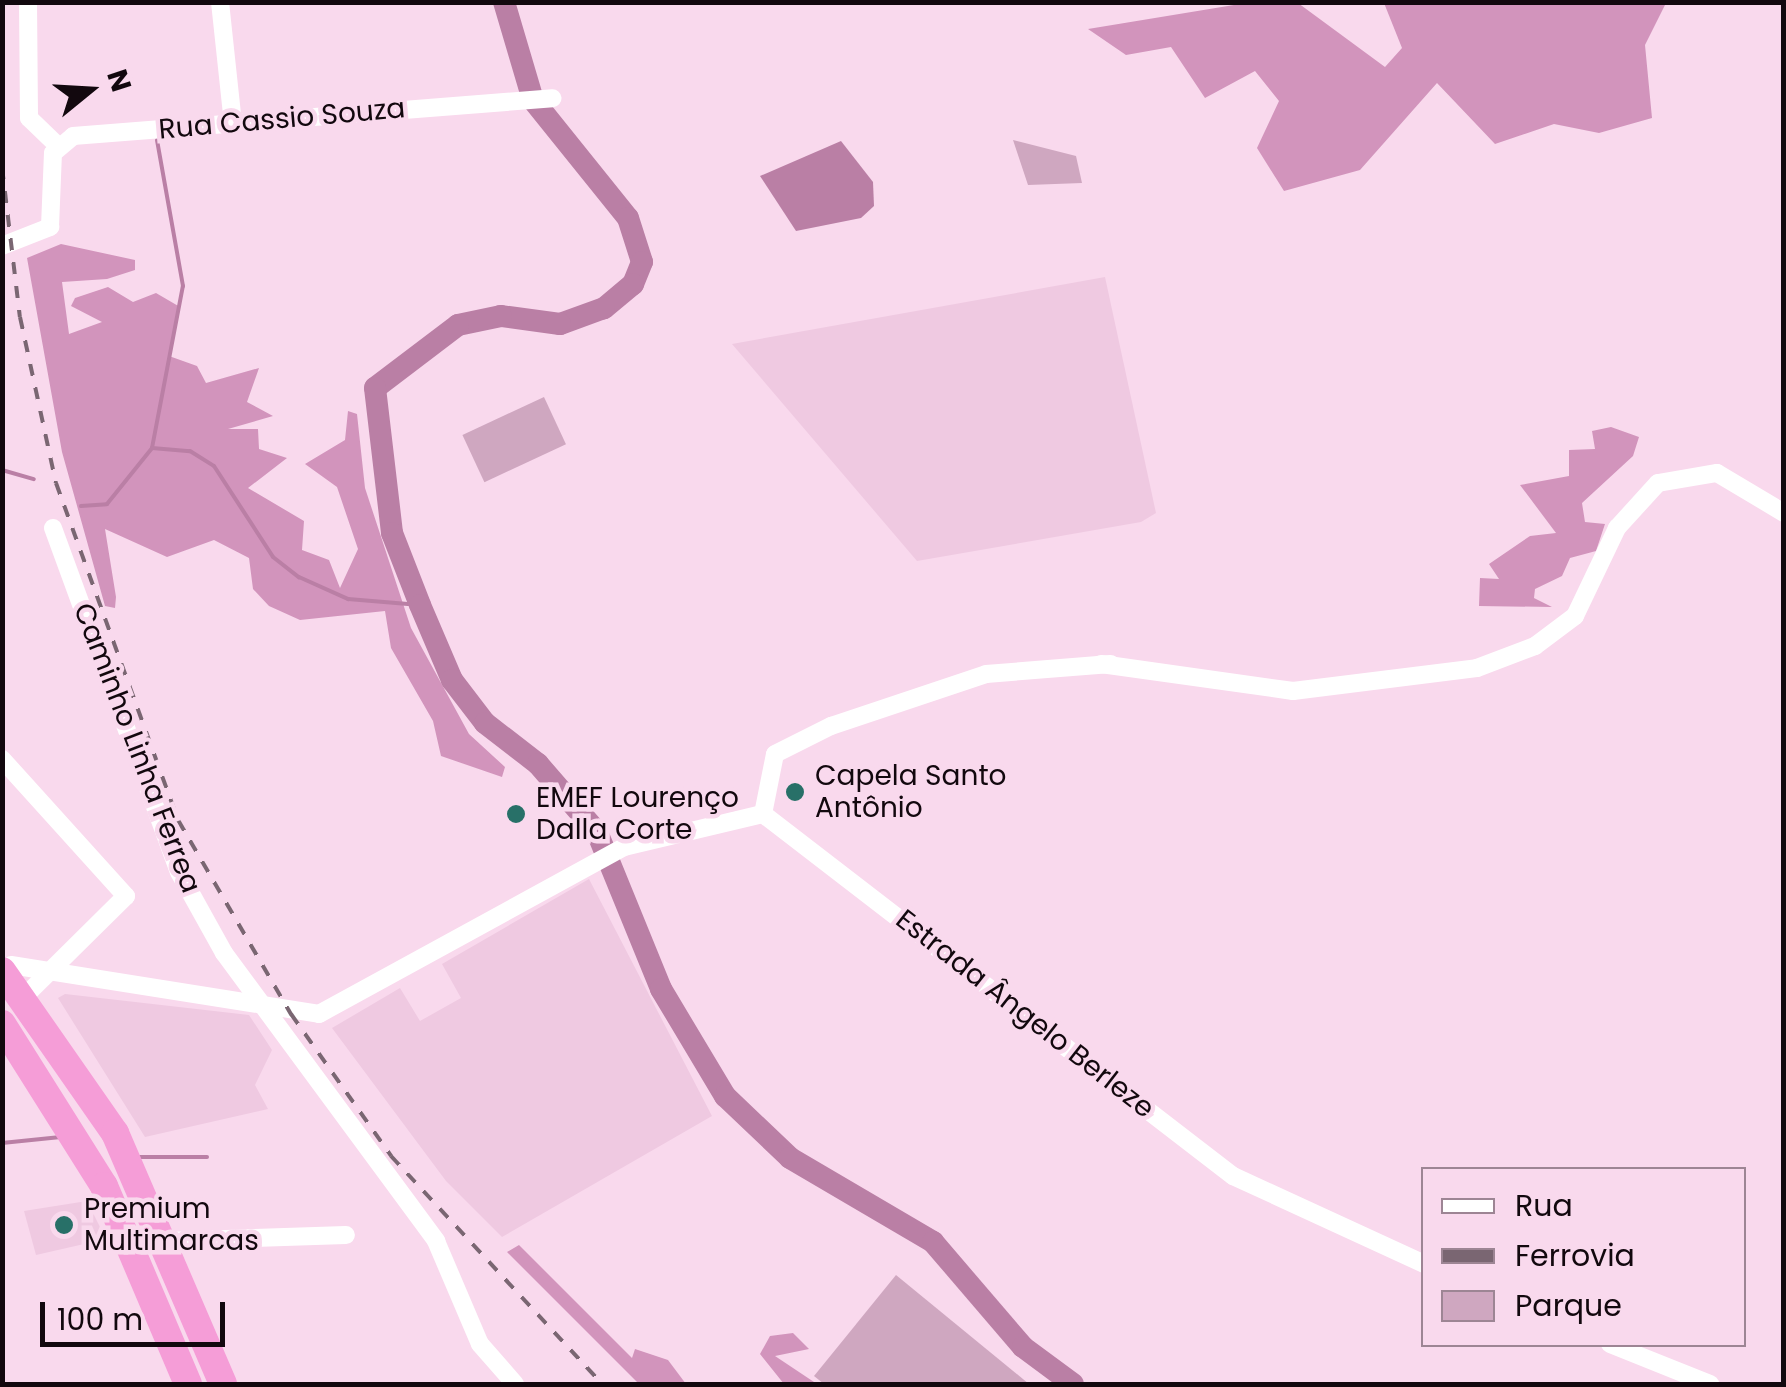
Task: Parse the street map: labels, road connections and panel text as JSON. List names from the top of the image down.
{
  "streets": {
    "street": ["Rua Cassio Souza", "Caminho Linha Ferrea", "Estrada Ângelo Berleze"]
  },
  "places": ["Capela Santo Antônio", "EMEF Lourenço Dalla Corte", "Premium Multimarcas"],
  "legend": ["Rua", "Ferrovia", "Parque"],
  "scale_bar": "100 m",
  "north": "right"
}
